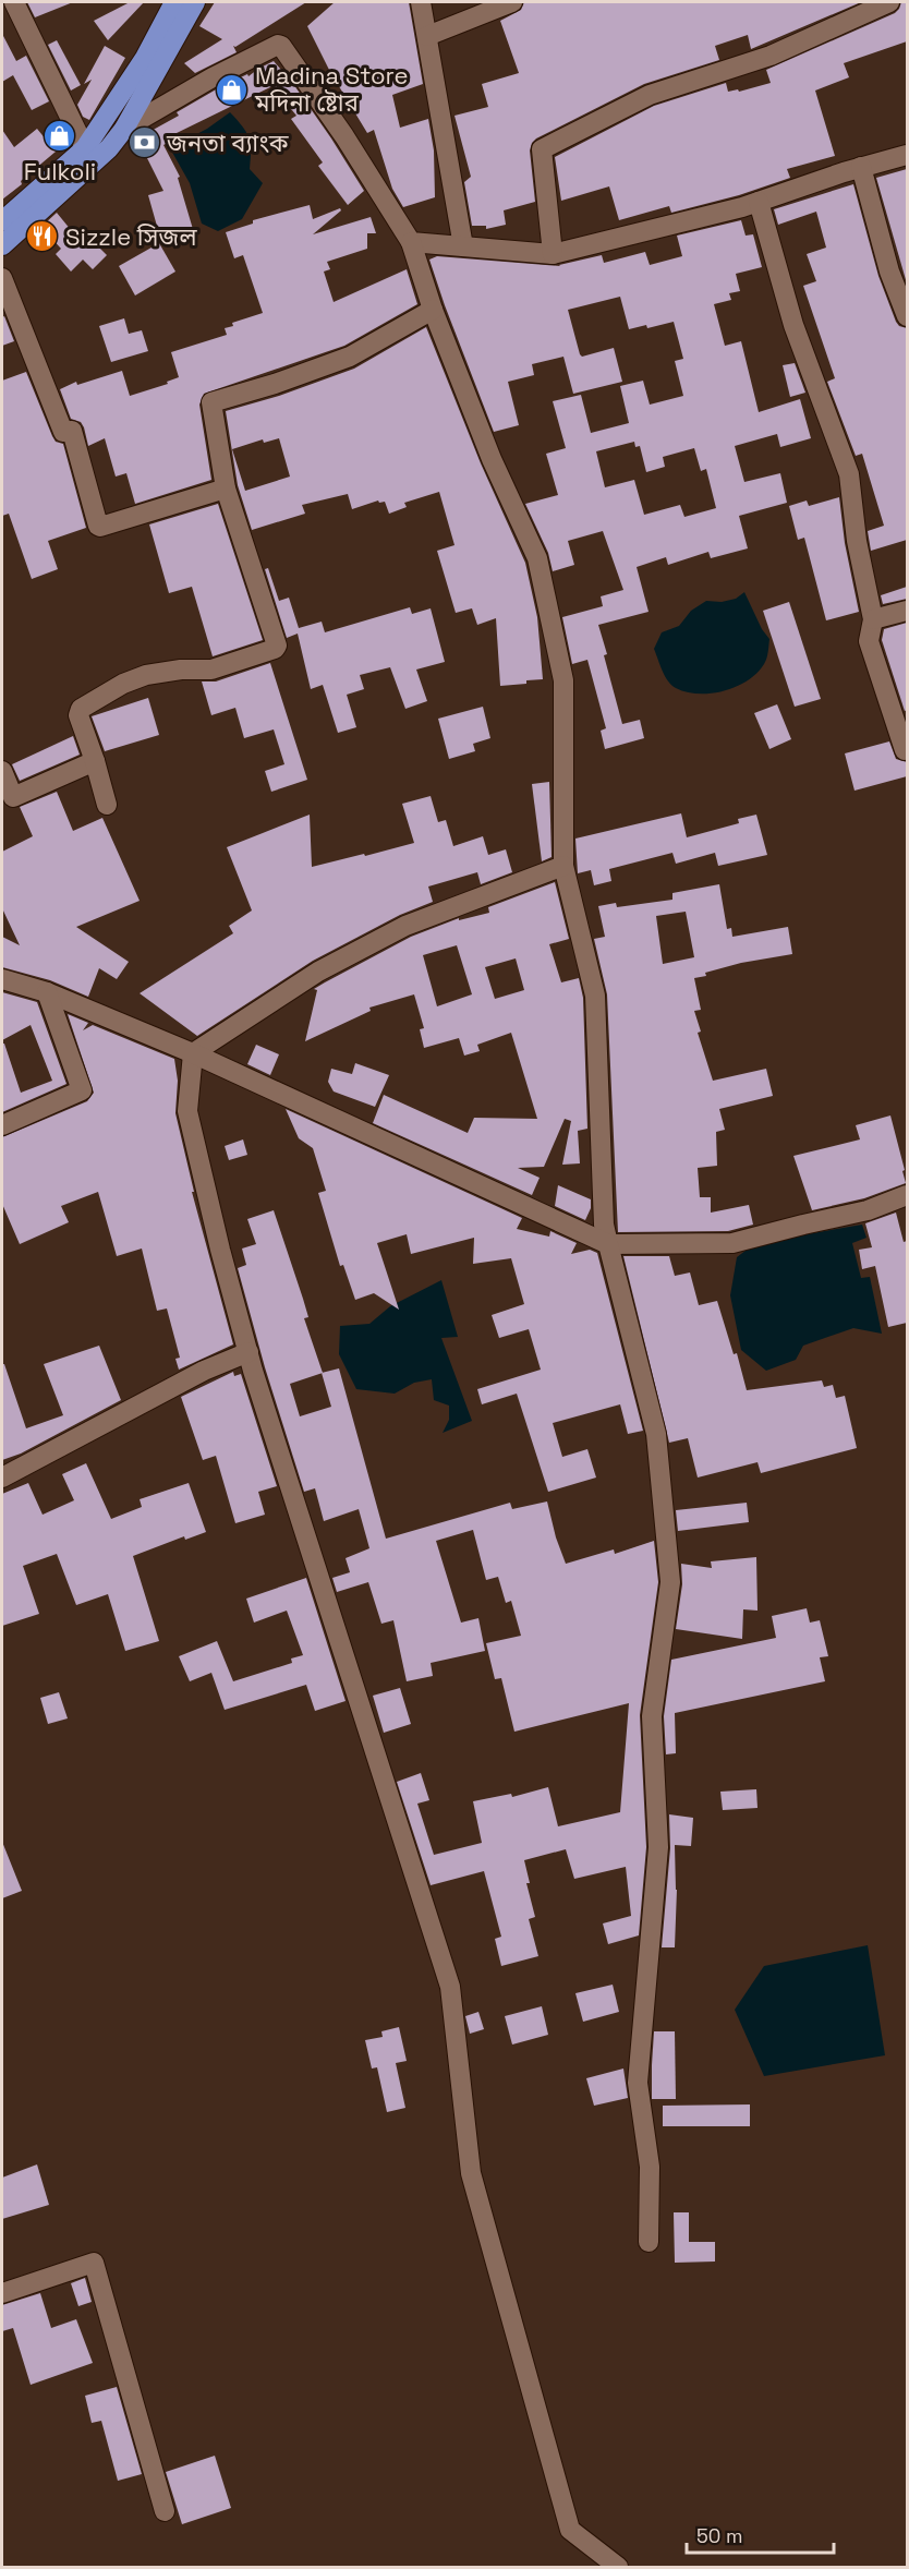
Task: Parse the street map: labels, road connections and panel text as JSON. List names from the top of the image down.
{
  "places": {
    "shop": ["Madina Store মদিনা ষ্টোর", "Fulkoli"],
    "bank": ["জনতা ব্যাংক"],
    "restaurant": ["Sizzle সিজল"]
  },
  "scale_bar": "50 m"
}
